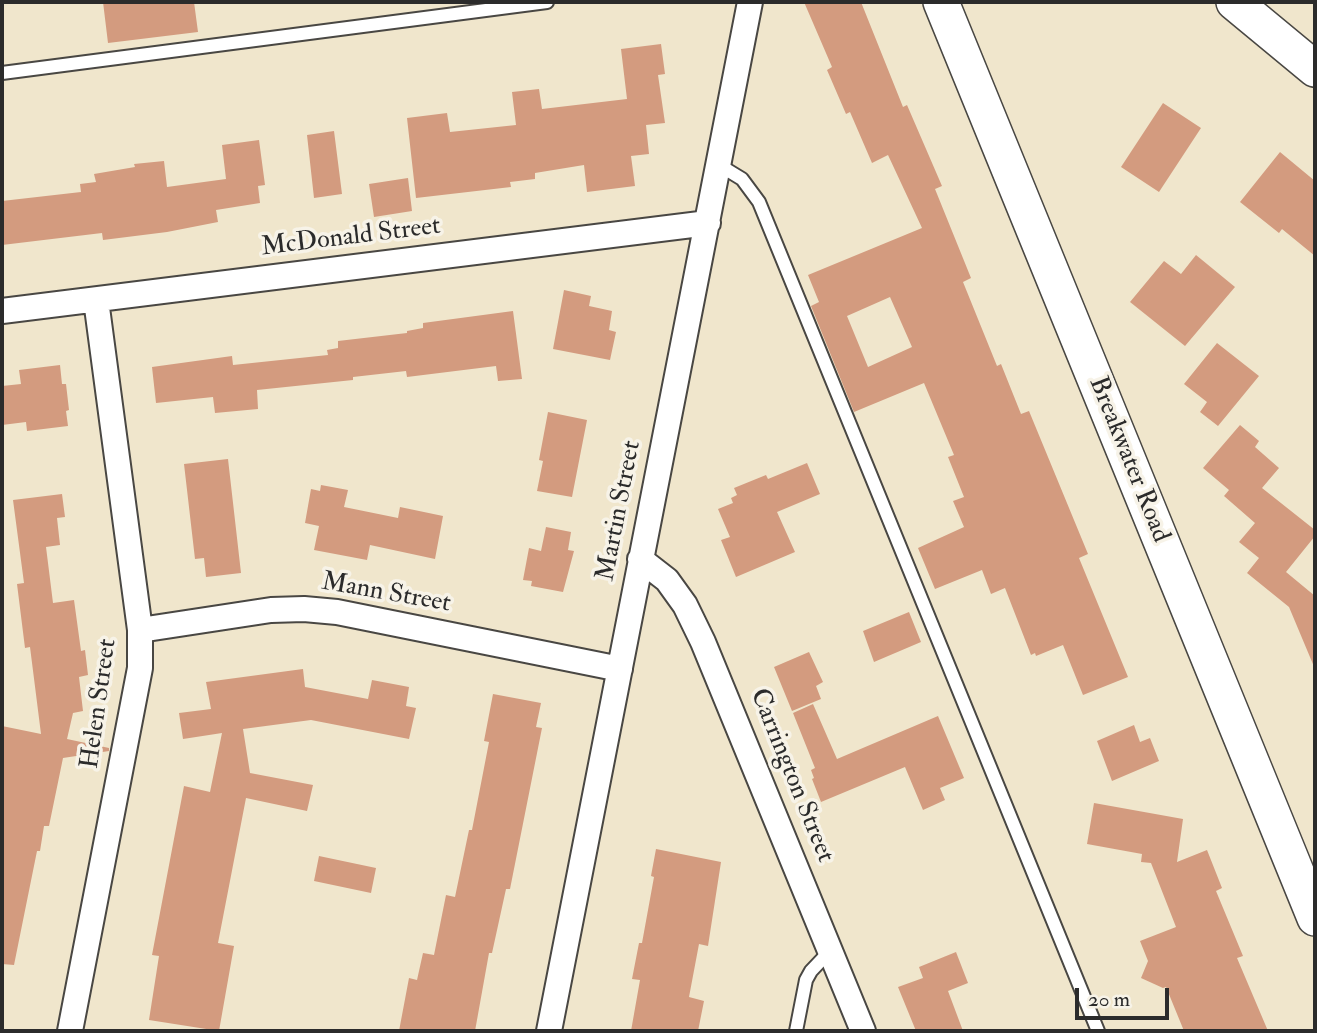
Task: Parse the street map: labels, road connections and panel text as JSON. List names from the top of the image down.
{
  "streets": {
    "street": [
      "McDonald Street",
      "Breakwater Road",
      "Martin Street",
      "Mann Street",
      "Helen Street",
      "Carrington Street"
    ]
  },
  "crossings": [
    ["McDonald Street", "Martin Street"],
    ["McDonald Street", "Helen Street"],
    ["Martin Street", "Mann Street"],
    ["Martin Street", "Carrington Street"],
    ["Mann Street", "Helen Street"]
  ],
  "scale_bar": "20 m"
}
